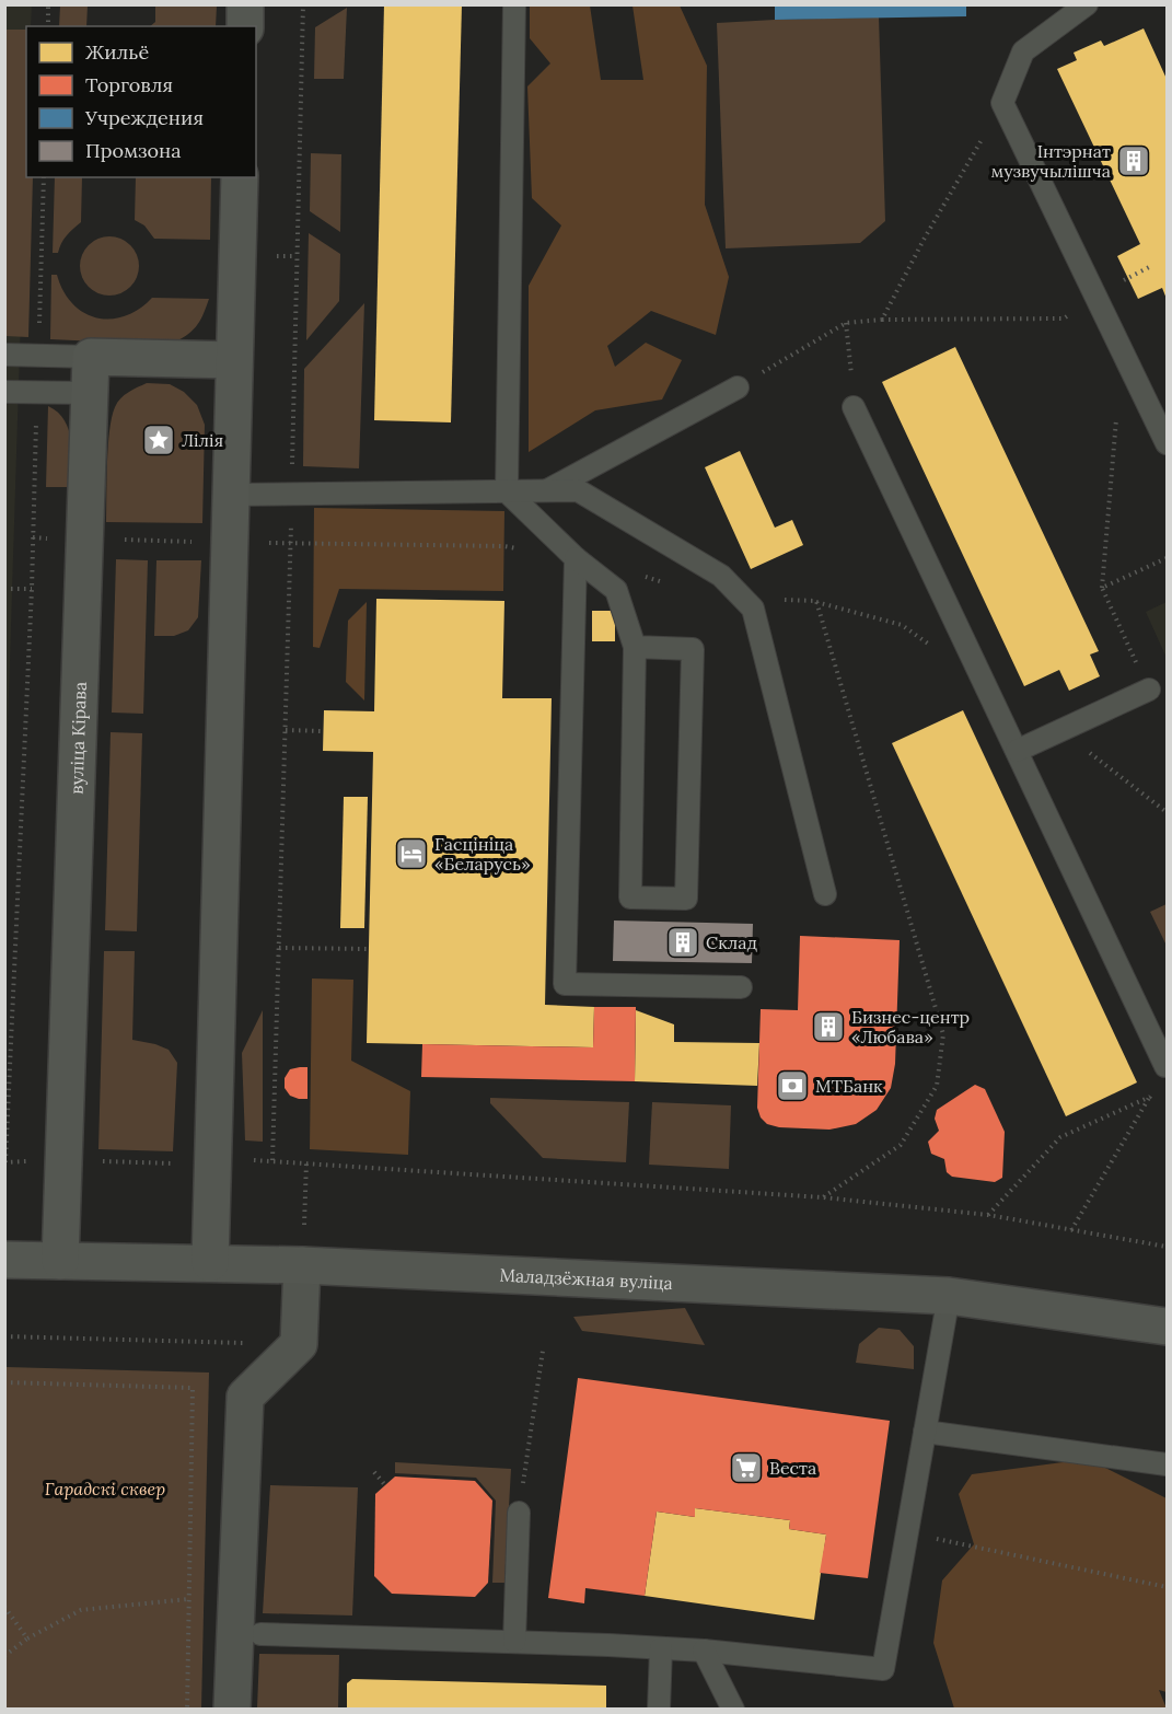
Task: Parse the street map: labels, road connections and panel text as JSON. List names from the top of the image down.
{
  "streets": {
    "street": ["вуліца Кірава", "Маладзёжная вуліца"]
  },
  "crossings": [
    ["вуліца Кірава", "Маладзёжная вуліца"]
  ],
  "parks": ["Гарадскі сквер"],
  "places": {
    "building": ["Інтэрнат музвучылішча", "Склад", "Бизнес-центр «Любава»"],
    "place": ["Лілія"],
    "hotel": ["Гасцініца «Беларусь»"],
    "bank": ["МТБанк"],
    "supermarket": ["Веста"]
  },
  "legend": [
    "Жильё",
    "Торговля",
    "Учреждения",
    "Промзона"
  ]
}
